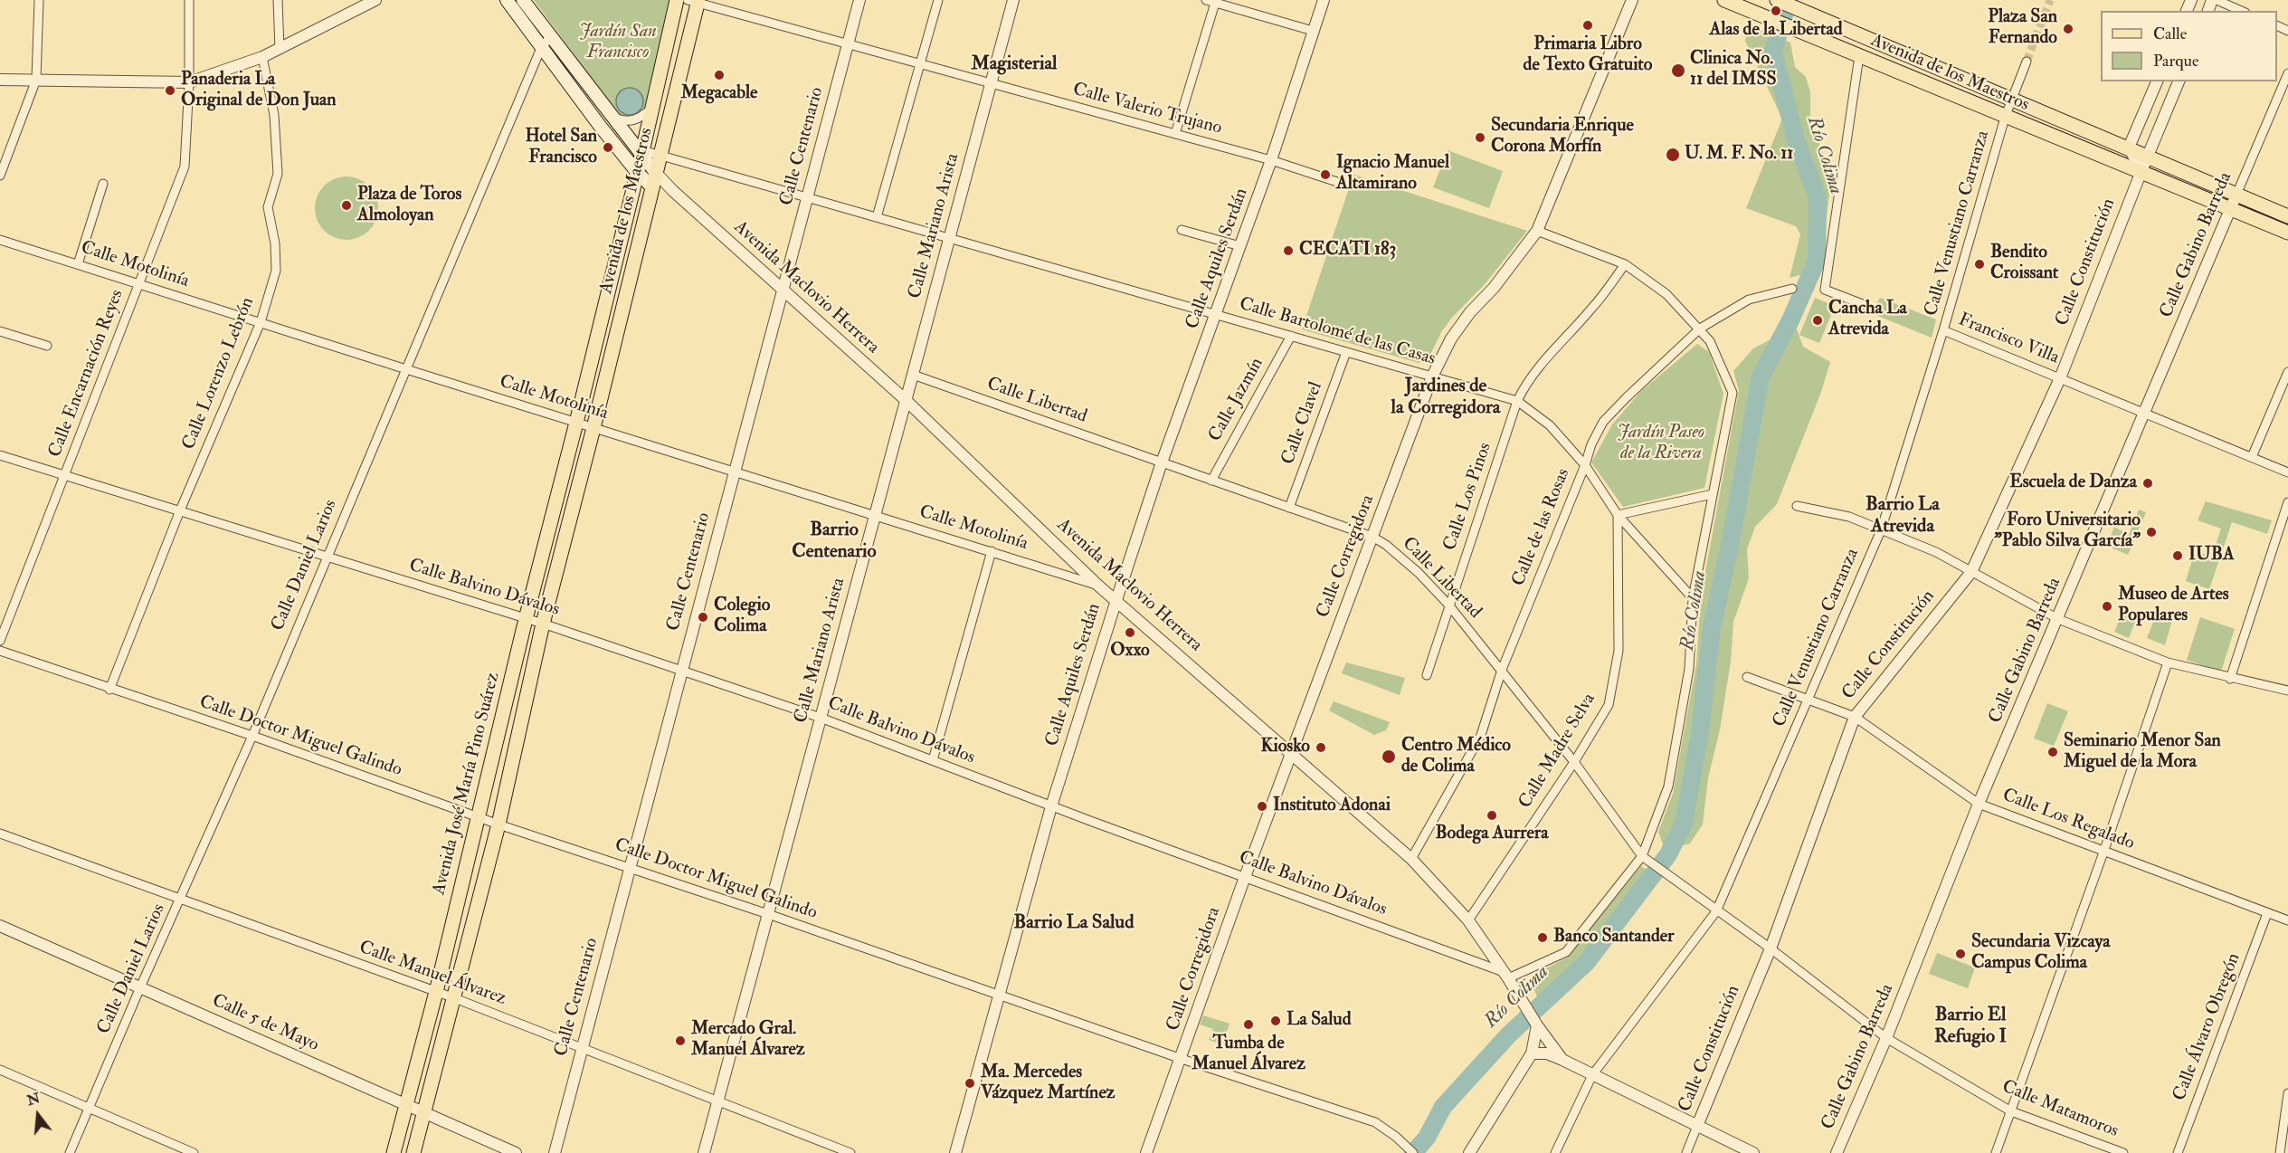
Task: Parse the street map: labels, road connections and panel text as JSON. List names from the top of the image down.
{
  "streets": {
    "main road": ["Avenida de los Maestros", "Avenida José María Pino Suárez"],
    "street": [
      "Calle Valerio Trujano",
      "Calle Centenario",
      "Calle Venustiano Carranza",
      "Calle Mariano Arista",
      "Calle Gabino Barreda",
      "Calle Aquiles Serdán",
      "Calle Constitución",
      "Calle Motolinía",
      "Avenida Maclovio Herrera",
      "Calle Bartolomé de las Casas",
      "Francisco Villa",
      "Calle Encarnación Reyes",
      "Calle Lorenzo Lebrón",
      "Calle Jazmín",
      "Calle Libertad",
      "Calle Clavel",
      "Calle Los Pinos",
      "Calle de las Rosas",
      "Calle Corregidora",
      "Calle Daniel Larios",
      "Calle Balvino Dávalos",
      "Calle Doctor Miguel Galindo",
      "Calle Madre Selva",
      "Calle Los Regalado",
      "Calle Manuel Álvarez",
      "Calle 5 de Mayo",
      "Calle Álvaro Obregón",
      "Calle Matamoros"
    ]
  },
  "crossings": [
    ["Avenida de los Maestros", "Calle Valerio Trujano"],
    ["Avenida de los Maestros", "Calle Venustiano Carranza"],
    ["Avenida de los Maestros", "Calle Gabino Barreda"],
    ["Avenida de los Maestros", "Calle Constitución"],
    ["Avenida de los Maestros", "Calle Motolinía"],
    ["Avenida de los Maestros", "Avenida Maclovio Herrera"],
    ["Avenida de los Maestros", "Calle Bartolomé de las Casas"],
    ["Avenida de los Maestros", "Avenida José María Pino Suárez"],
    ["Calle Valerio Trujano", "Calle Centenario"],
    ["Calle Valerio Trujano", "Calle Mariano Arista"],
    ["Calle Valerio Trujano", "Calle Aquiles Serdán"],
    ["Calle Centenario", "Calle Motolinía"],
    ["Calle Centenario", "Avenida Maclovio Herrera"],
    ["Calle Centenario", "Calle Bartolomé de las Casas"],
    ["Calle Centenario", "Calle Balvino Dávalos"],
    ["Calle Centenario", "Calle Doctor Miguel Galindo"],
    ["Calle Centenario", "Calle Manuel Álvarez"],
    ["Calle Venustiano Carranza", "Francisco Villa"],
    ["Calle Venustiano Carranza", "Calle Libertad"],
    ["Calle Venustiano Carranza", "Calle Los Regalado"],
    ["Calle Mariano Arista", "Calle Motolinía"],
    ["Calle Mariano Arista", "Avenida Maclovio Herrera"],
    ["Calle Mariano Arista", "Calle Bartolomé de las Casas"],
    ["Calle Mariano Arista", "Calle Libertad"],
    ["Calle Mariano Arista", "Calle Balvino Dávalos"],
    ["Calle Mariano Arista", "Calle Doctor Miguel Galindo"],
    ["Calle Mariano Arista", "Calle Manuel Álvarez"],
    ["Calle Gabino Barreda", "Francisco Villa"],
    ["Calle Gabino Barreda", "Calle Los Regalado"],
    ["Calle Gabino Barreda", "Calle Matamoros"],
    ["Calle Aquiles Serdán", "Avenida Maclovio Herrera"],
    ["Calle Aquiles Serdán", "Calle Bartolomé de las Casas"],
    ["Calle Aquiles Serdán", "Calle Libertad"],
    ["Calle Aquiles Serdán", "Calle Balvino Dávalos"],
    ["Calle Aquiles Serdán", "Calle Doctor Miguel Galindo"],
    ["Calle Constitución", "Francisco Villa"],
    ["Calle Constitución", "Calle Libertad"],
    ["Calle Constitución", "Calle Los Regalado"],
    ["Calle Constitución", "Calle Matamoros"],
    ["Calle Motolinía", "Avenida Maclovio Herrera"],
    ["Calle Motolinía", "Calle Encarnación Reyes"],
    ["Calle Motolinía", "Calle Lorenzo Lebrón"],
    ["Calle Motolinía", "Calle Daniel Larios"],
    ["Calle Motolinía", "Avenida José María Pino Suárez"],
    ["Avenida Maclovio Herrera", "Calle de las Rosas"],
    ["Avenida Maclovio Herrera", "Calle Corregidora"],
    ["Avenida Maclovio Herrera", "Calle Balvino Dávalos"],
    ["Avenida Maclovio Herrera", "Calle Madre Selva"],
    ["Calle Bartolomé de las Casas", "Calle Jazmín"],
    ["Calle Bartolomé de las Casas", "Calle Clavel"],
    ["Calle Bartolomé de las Casas", "Calle Los Pinos"],
    ["Calle Bartolomé de las Casas", "Calle de las Rosas"],
    ["Calle Bartolomé de las Casas", "Calle Corregidora"],
    ["Calle Bartolomé de las Casas", "Calle Madre Selva"],
    ["Calle Encarnación Reyes", "Calle Balvino Dávalos"],
    ["Calle Lorenzo Lebrón", "Calle Balvino Dávalos"],
    ["Calle Lorenzo Lebrón", "Calle Doctor Miguel Galindo"],
    ["Calle Jazmín", "Calle Libertad"],
    ["Calle Libertad", "Calle Clavel"],
    ["Calle Libertad", "Calle Los Pinos"],
    ["Calle Libertad", "Calle de las Rosas"],
    ["Calle Libertad", "Calle Corregidora"],
    ["Calle Libertad", "Calle Madre Selva"],
    ["Calle Libertad", "Calle Matamoros"],
    ["Calle Corregidora", "Calle Balvino Dávalos"],
    ["Calle Corregidora", "Calle Doctor Miguel Galindo"],
    ["Calle Daniel Larios", "Calle Balvino Dávalos"],
    ["Calle Daniel Larios", "Calle Doctor Miguel Galindo"],
    ["Calle Daniel Larios", "Calle Manuel Álvarez"],
    ["Calle Daniel Larios", "Calle 5 de Mayo"],
    ["Calle Balvino Dávalos", "Avenida José María Pino Suárez"],
    ["Calle Doctor Miguel Galindo", "Avenida José María Pino Suárez"],
    ["Avenida José María Pino Suárez", "Calle Manuel Álvarez"],
    ["Avenida José María Pino Suárez", "Calle 5 de Mayo"],
    ["Calle Los Regalado", "Calle Álvaro Obregón"]
  ],
  "districts": [
    "Magisterial",
    "Jardines de la Corregidora",
    "Barrio La Atrevida",
    "Barrio Centenario",
    "Barrio La Salud",
    "Barrio El Refugio I"
  ],
  "water": ["Río Colima"],
  "parks": ["Jardín San Francisco", "Jardín Paseo de la Rivera"],
  "places": [
    "Alas de la Libertad",
    "Primaria Libro de Texto Gratuito",
    "Plaza San Fernando",
    "Clinica No. 11 del IMSS",
    "Megacable",
    "Panaderia La Original de Don Juan",
    "Secundaria Enrique Corona Morfín",
    "Hotel San Francisco",
    "U. M. F. No. 11",
    "Ignacio Manuel Altamirano",
    "Plaza de Toros Almoloyan",
    "CECATI 183",
    "Bendito Croissant",
    "Cancha La Atrevida",
    "Escuela de Danza",
    "Foro Universitario \"Pablo Silva García\"",
    "IUBA",
    "Museo de Artes Populares",
    "Colegio Colima",
    "Oxxo",
    "Kiosko",
    "Seminario Menor San Miguel de la Mora",
    "Centro Médico de Colima",
    "Instituto Adonai",
    "Bodega Aurrera",
    "Banco Santander",
    "Secundaria Vizcaya Campus Colima",
    "La Salud",
    "Tumba de Manuel Álvarez",
    "Mercado Gral. Manuel Álvarez",
    "Ma. Mercedes Vázquez Martínez"
  ],
  "legend": ["Calle", "Parque"],
  "north": "top"
}
